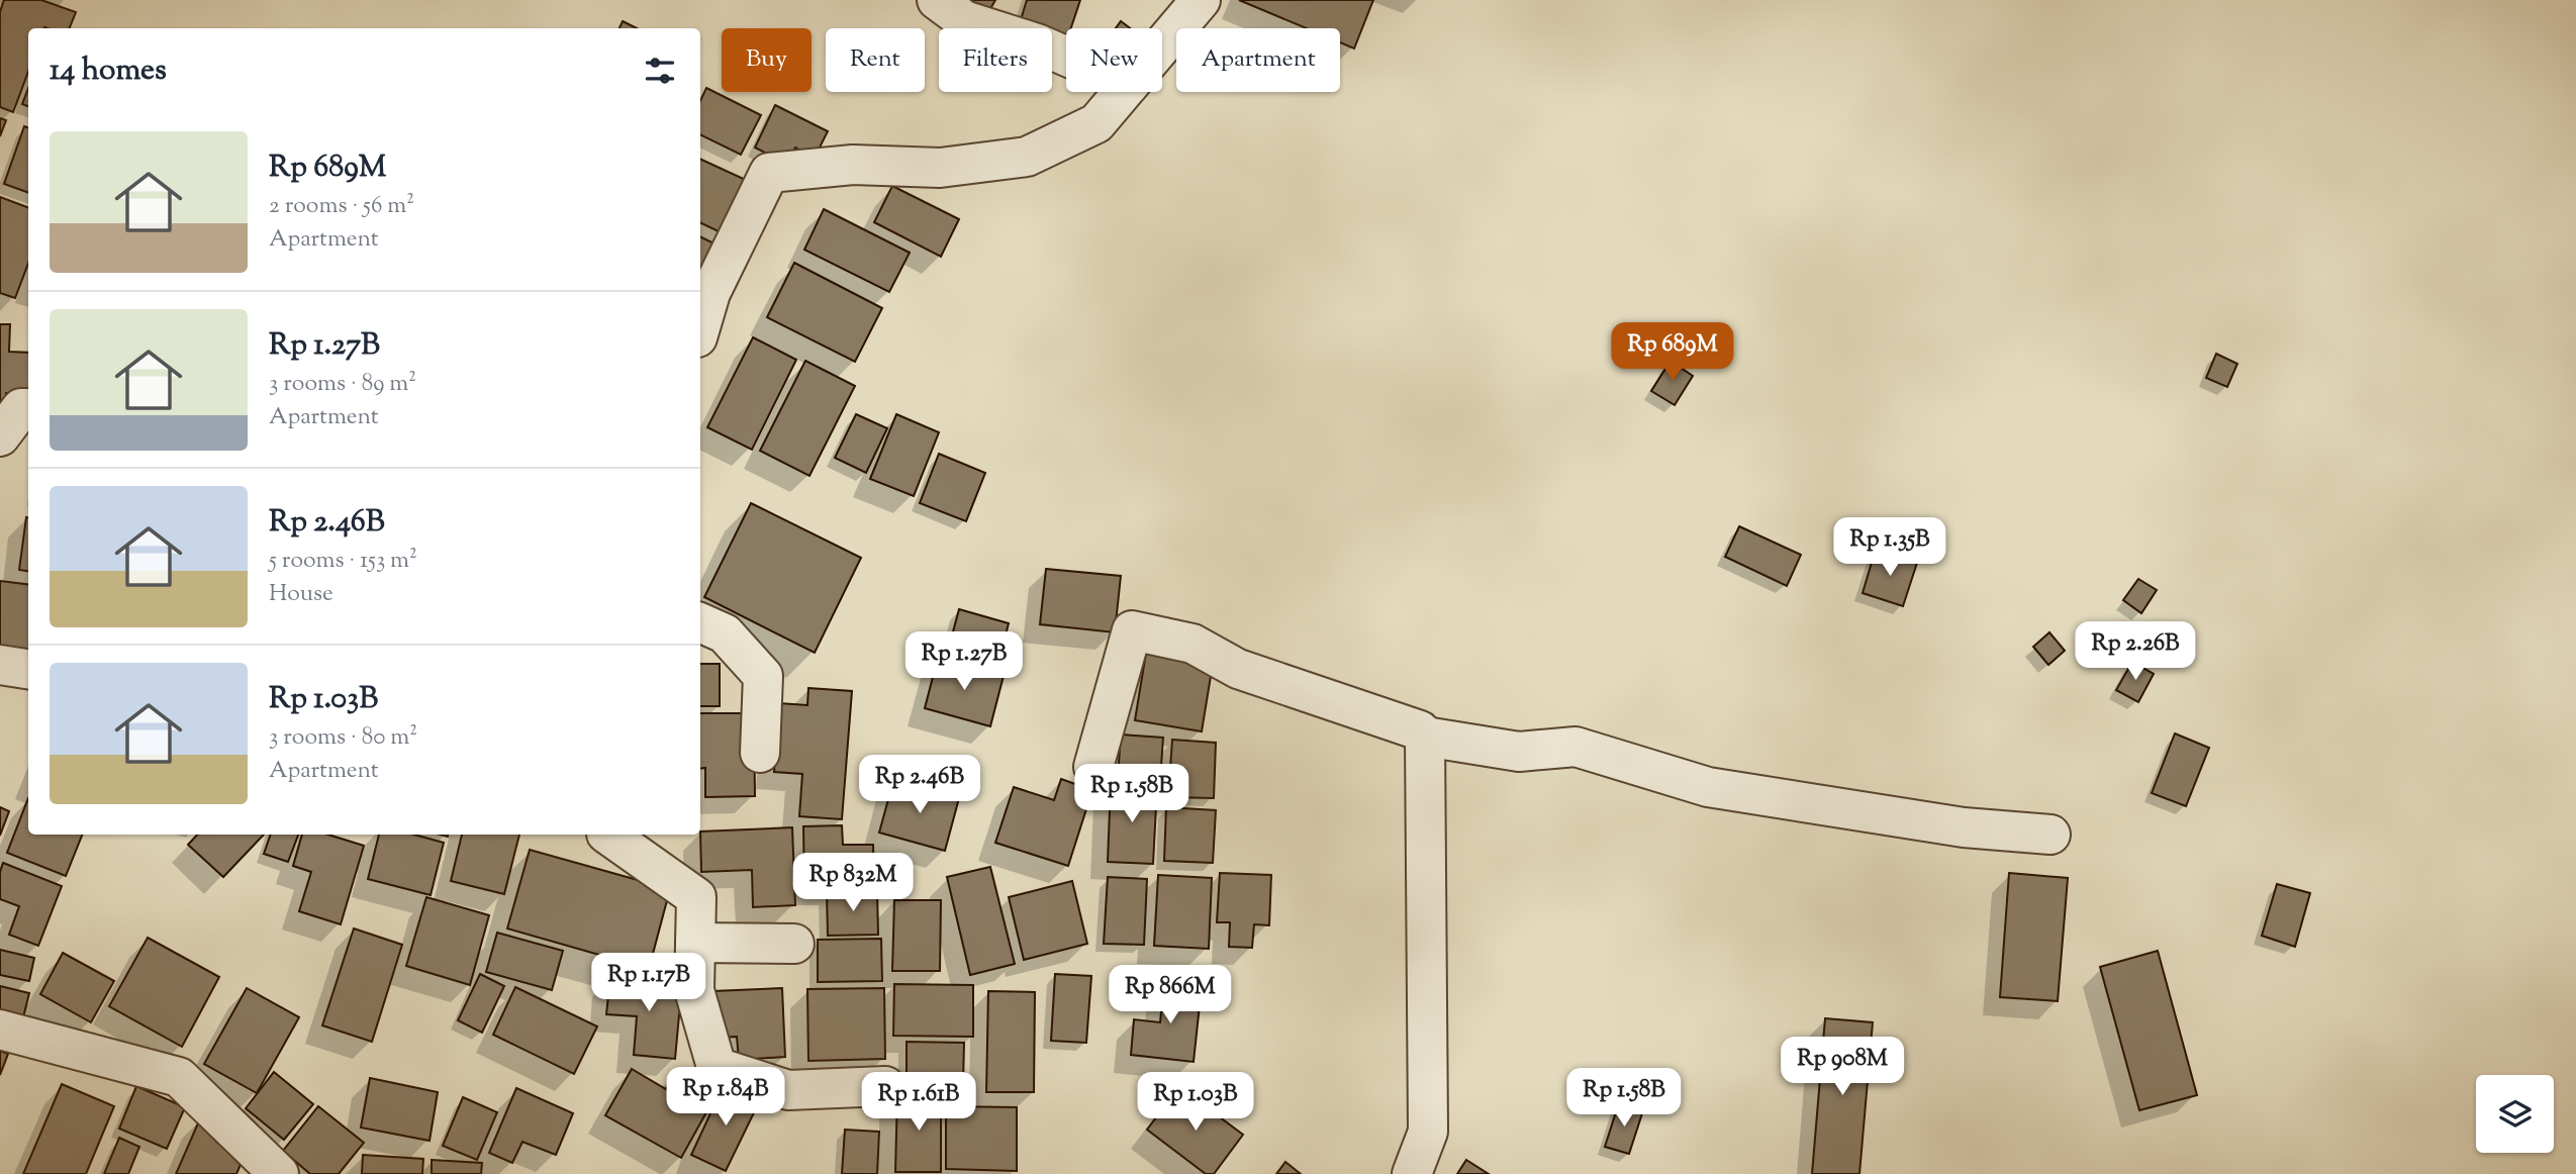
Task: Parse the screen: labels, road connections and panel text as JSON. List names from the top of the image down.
{
  "page": {
    "chip": [
      "Buy",
      "Rent",
      "Filters",
      "New",
      "Apartment"
    ],
    "heading": "14 homes",
    "list": [
      {
        "name": "Rp 689M",
        "note": "2 rooms · 56 m² · Apartment"
      },
      {
        "name": "Rp 1.27B",
        "note": "3 rooms · 89 m² · Apartment"
      },
      {
        "name": "Rp 2.46B",
        "note": "5 rooms · 153 m² · House"
      },
      {
        "name": "Rp 1.03B",
        "note": "3 rooms · 80 m² · Apartment"
      }
    ],
    "price": [
      "Rp 689M",
      "Rp 1.35B",
      "Rp 2.26B",
      "Rp 1.27B",
      "Rp 2.46B",
      "Rp 1.58B",
      "Rp 832M",
      "Rp 1.17B",
      "Rp 866M",
      "Rp 908M",
      "Rp 1.84B",
      "Rp 1.58B",
      "Rp 1.61B",
      "Rp 1.03B"
    ]
  }
}
